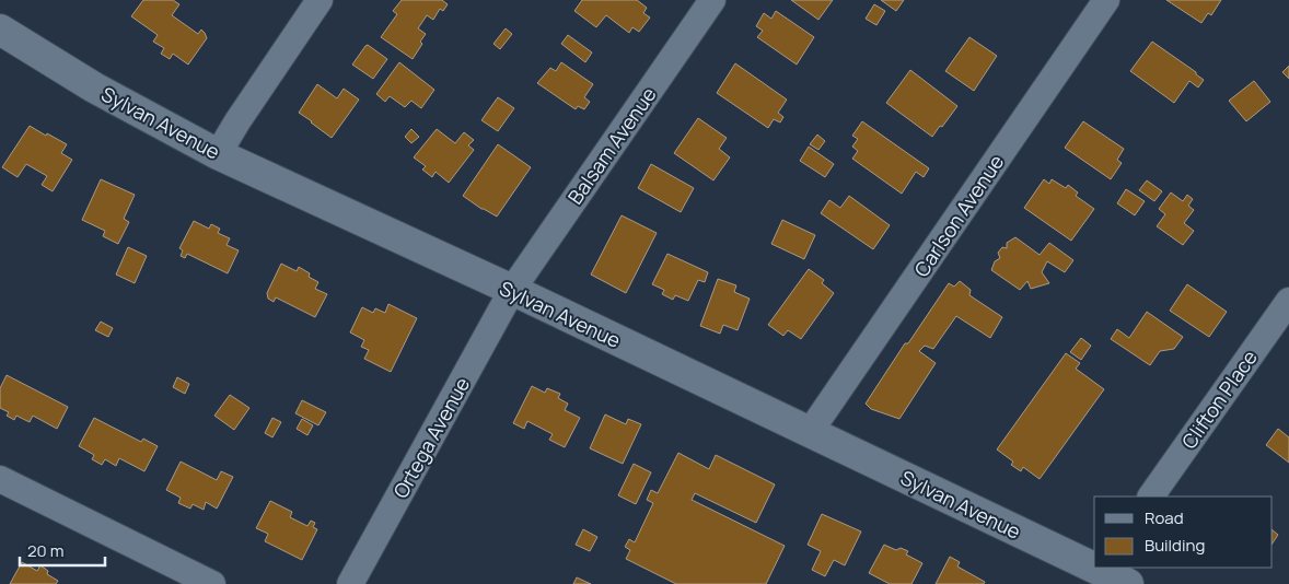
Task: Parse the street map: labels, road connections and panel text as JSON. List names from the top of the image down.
{
  "streets": {
    "street": [
      "Sylvan Avenue",
      "Balsam Avenue",
      "Carlson Avenue",
      "Clifton Place",
      "Ortega Avenue"
    ]
  },
  "crossings": [
    ["Sylvan Avenue", "Balsam Avenue"],
    ["Sylvan Avenue", "Carlson Avenue"],
    ["Sylvan Avenue", "Ortega Avenue"],
    ["Balsam Avenue", "Ortega Avenue"]
  ],
  "legend": ["Road", "Building"],
  "scale_bar": "20 m"
}
